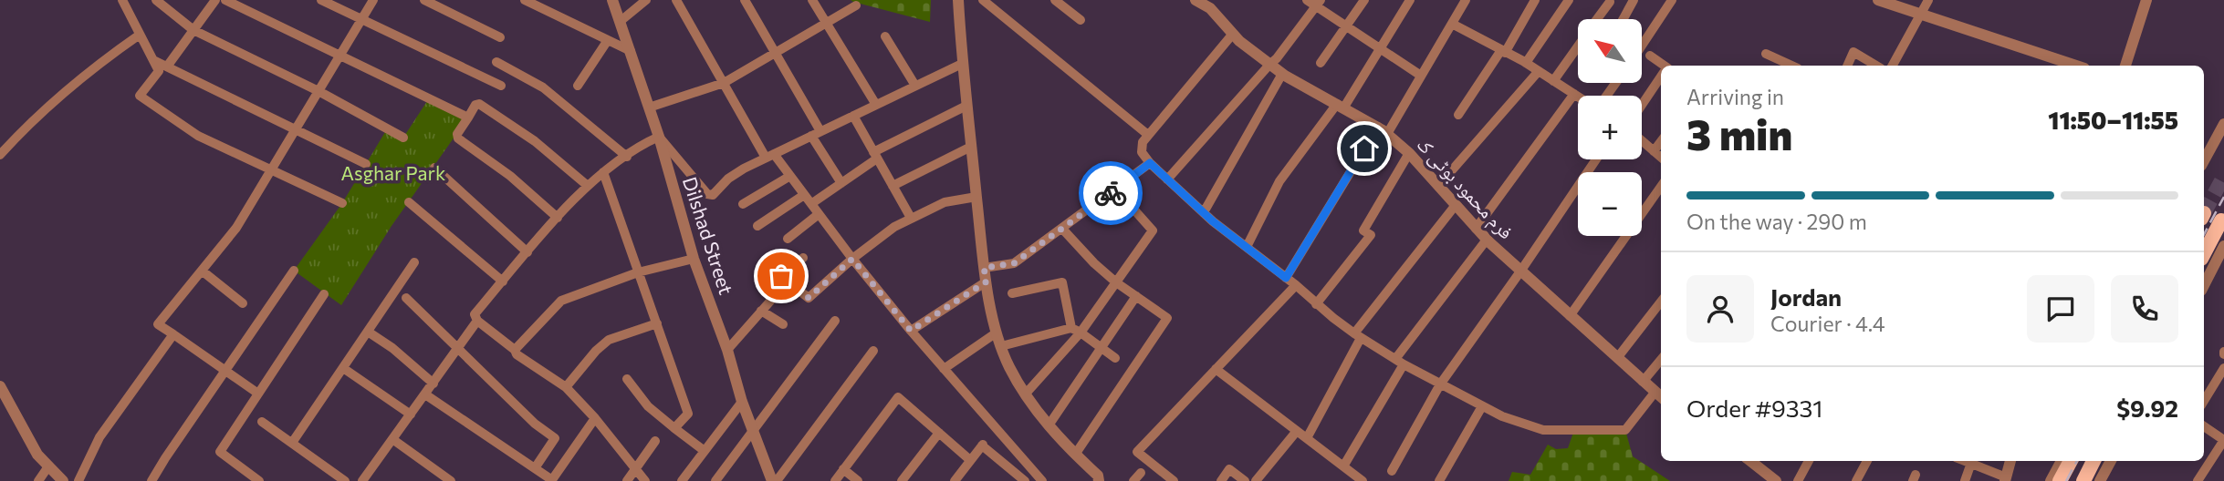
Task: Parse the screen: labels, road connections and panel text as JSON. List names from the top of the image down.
{
  "streets": {
    "street": ["فرم محمود بوٹی ک", "Dilshad Street"]
  },
  "parks": ["Asghar Park"],
  "north": "top left",
  "page": {
    "map_buttons": ["+", "−"],
    "heading": ["3 min", "Arriving in", "11:50–11:55"],
    "panel": [
      "Jordan",
      "Courier · 4.4",
      "Order #9331",
      "$9.92"
    ],
    "bar": "On the way · 290 m"
  }
}
